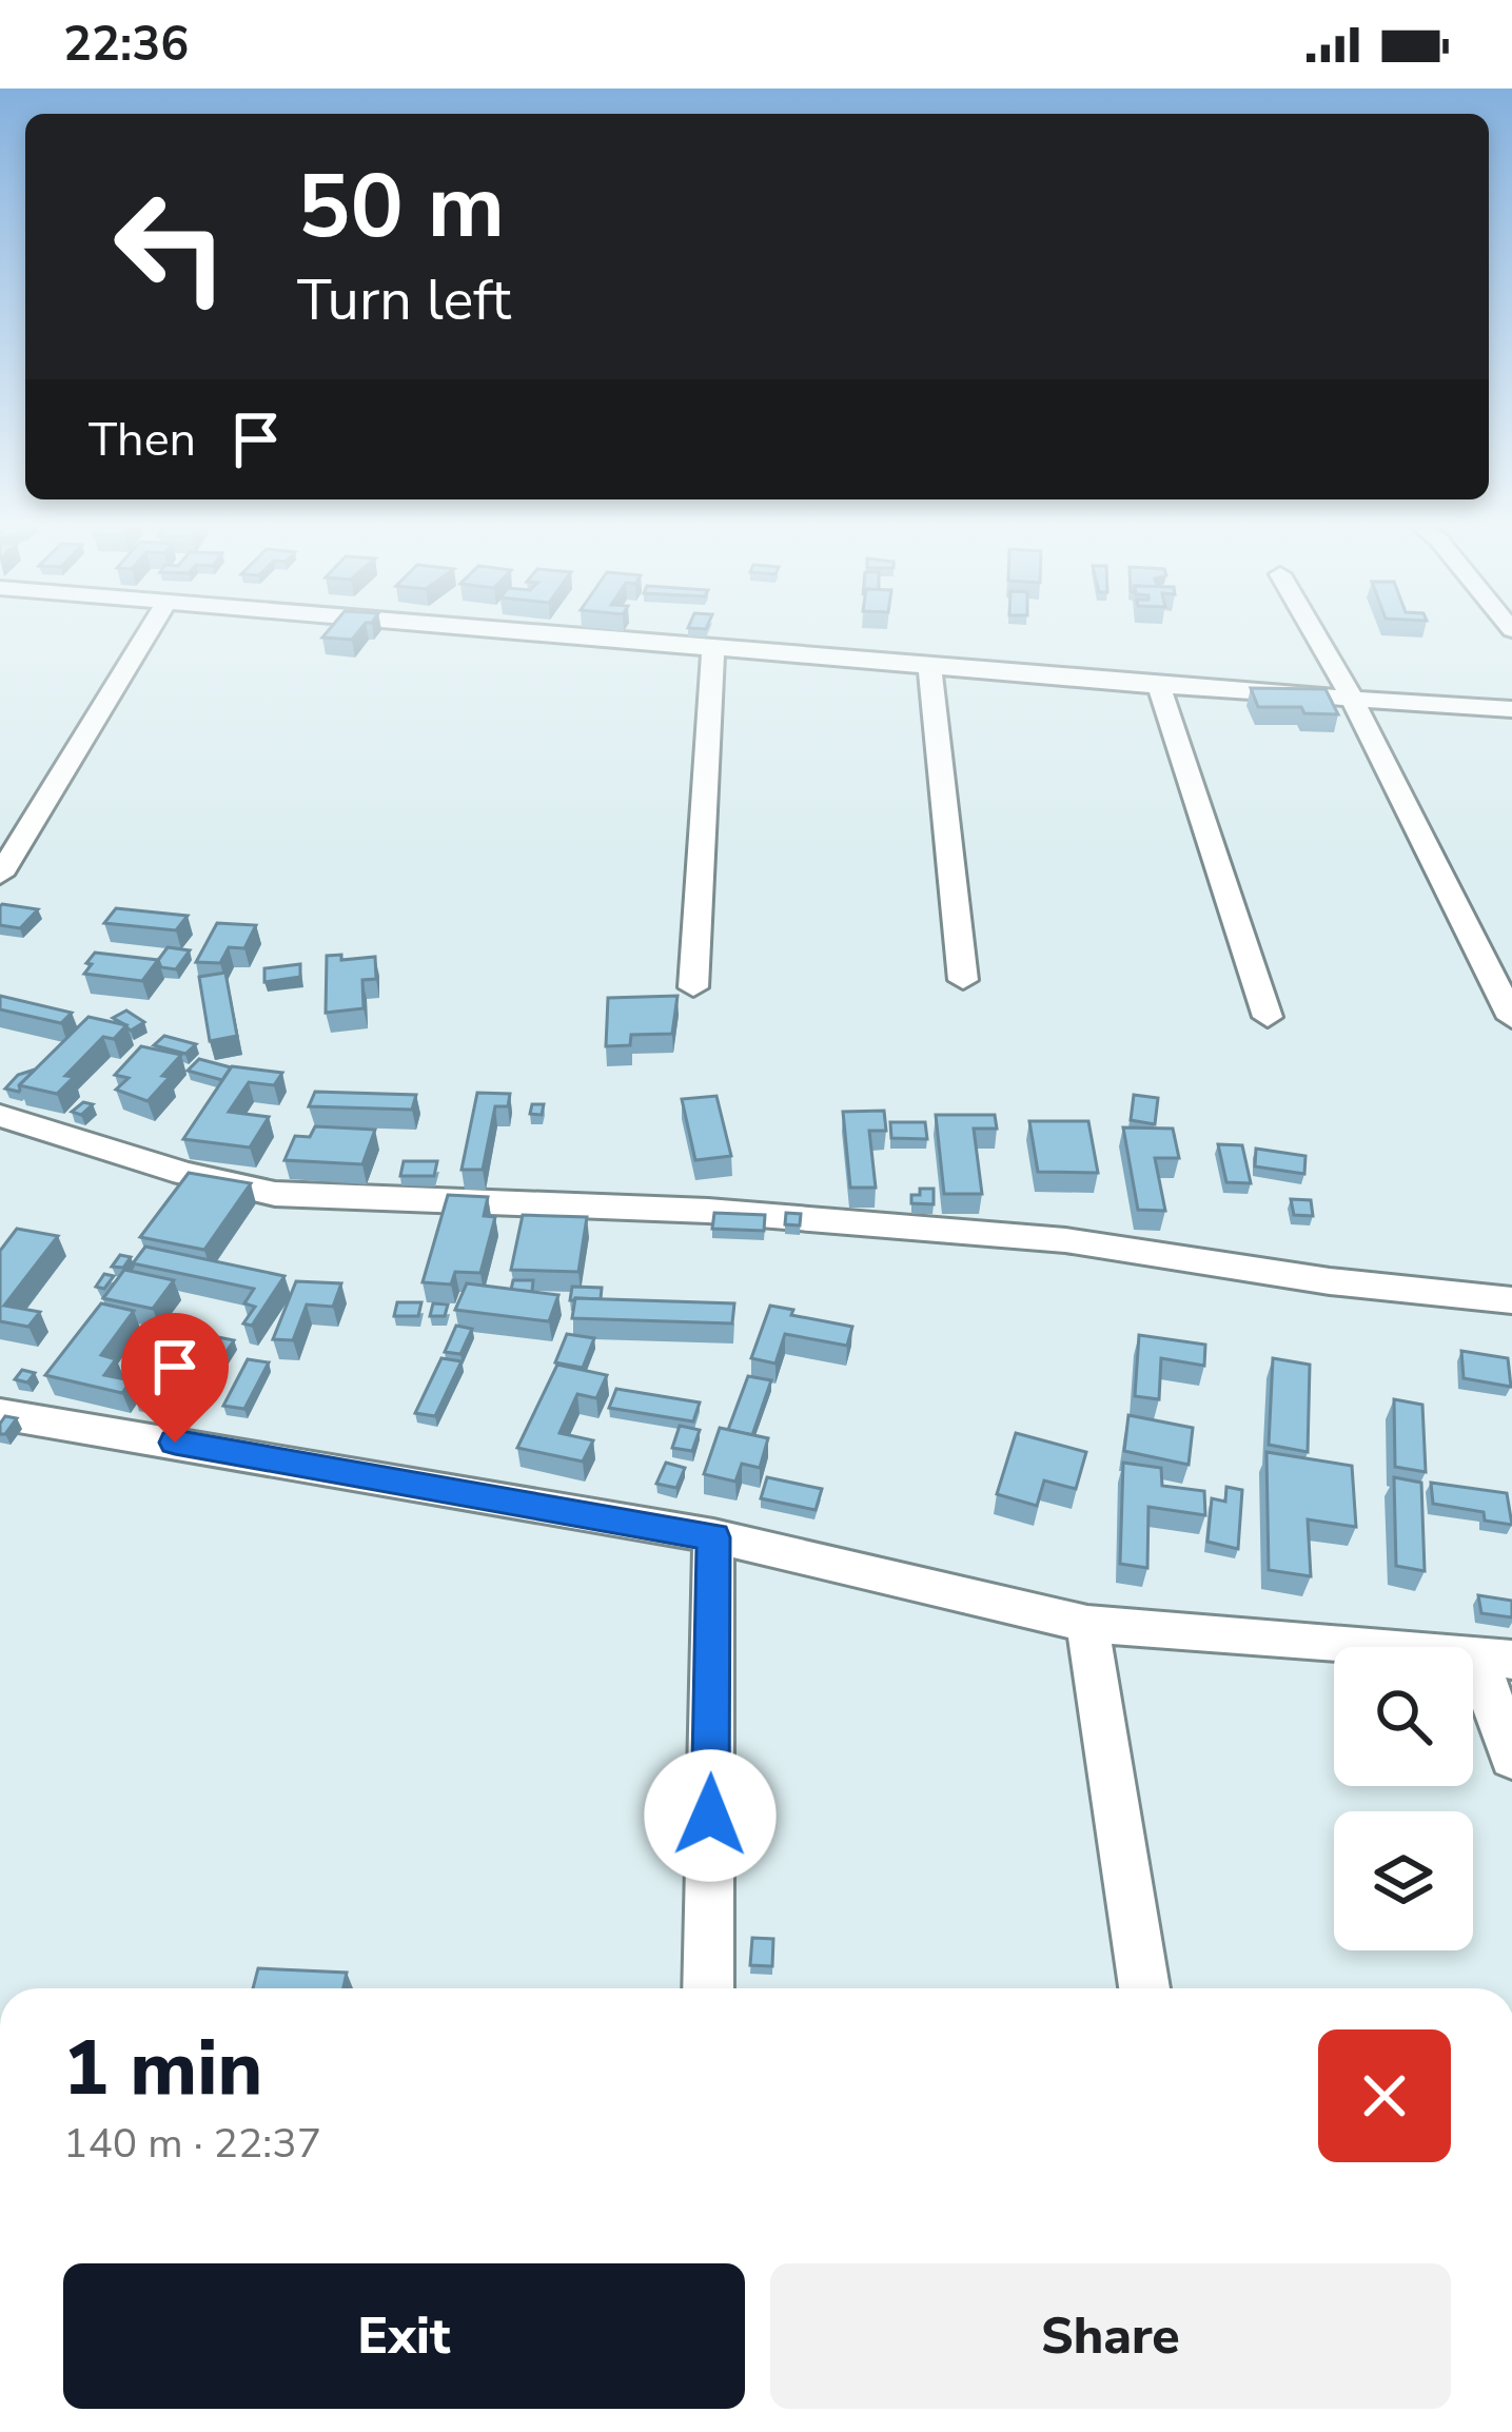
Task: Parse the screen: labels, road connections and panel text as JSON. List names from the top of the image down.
{
  "page": {
    "status": "22:36",
    "turn": ["50 m", "Turn left"],
    "then": "Then",
    "heading": ["1 min", "140 m · 22:37"],
    "buttons": ["Exit", "Share"]
  }
}
